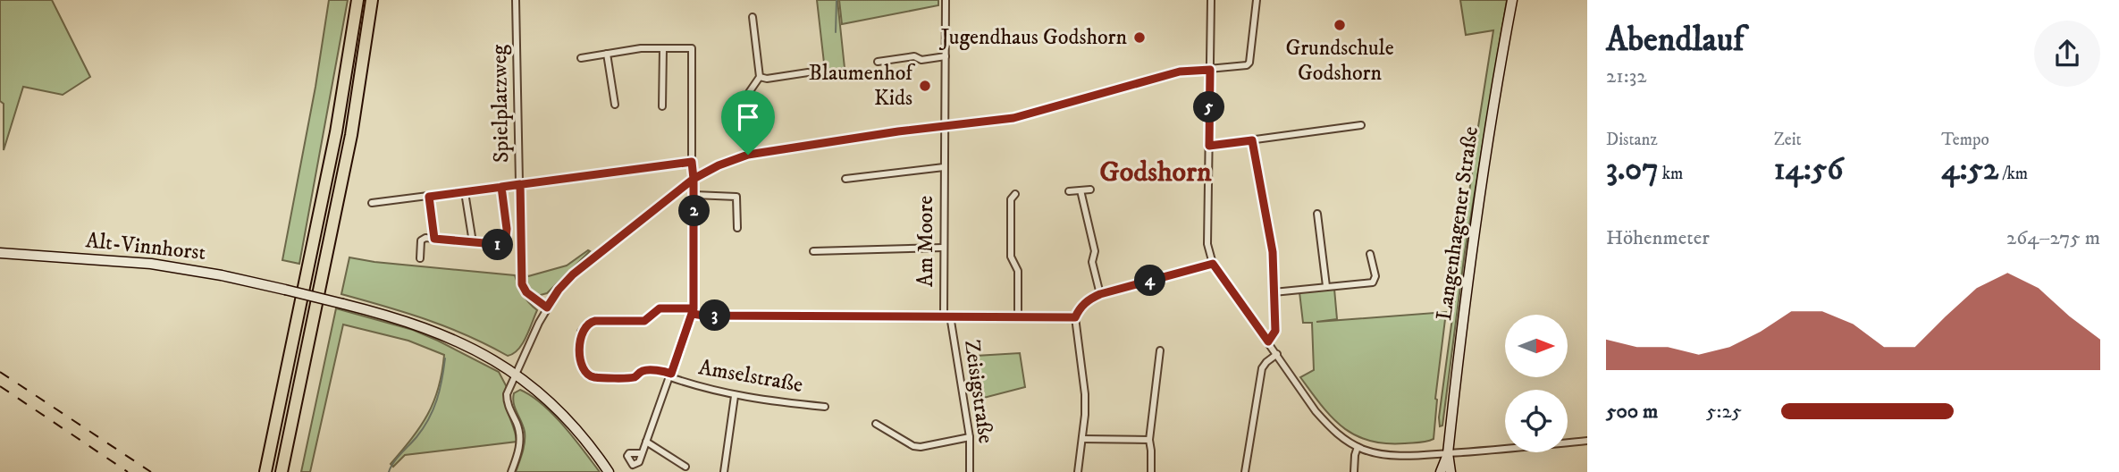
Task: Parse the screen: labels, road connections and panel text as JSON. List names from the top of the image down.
{
  "streets": {
    "street": [
      "Spielplatzweg",
      "Langenhagener Straße",
      "Am Moore",
      "Alt-Vinnhorst",
      "Amselstraße",
      "Zeisigstraße"
    ]
  },
  "crossings": [
    ["Am Moore", "Amselstraße"],
    ["Am Moore", "Zeisigstraße"],
    ["Amselstraße", "Zeisigstraße"]
  ],
  "districts": ["Godshorn"],
  "places": ["Grundschule Godshorn", "Jugendhaus Godshorn", "Blaumenhof Kids"],
  "north": "right",
  "page": {
    "heading": ["Abendlauf", "21:32"],
    "pins": [
      "5",
      "2",
      "1",
      "4",
      "3"
    ],
    "stats": [
      ["Distanz", "3.07 km"],
      ["Zeit", "14:56"],
      ["Tempo", "4:52 /km"]
    ],
    "chart": ["Höhenmeter", "264–275 m"],
    "list": [
      {
        "name": "500 m",
        "note": "5:25"
      }
    ]
  }
}
